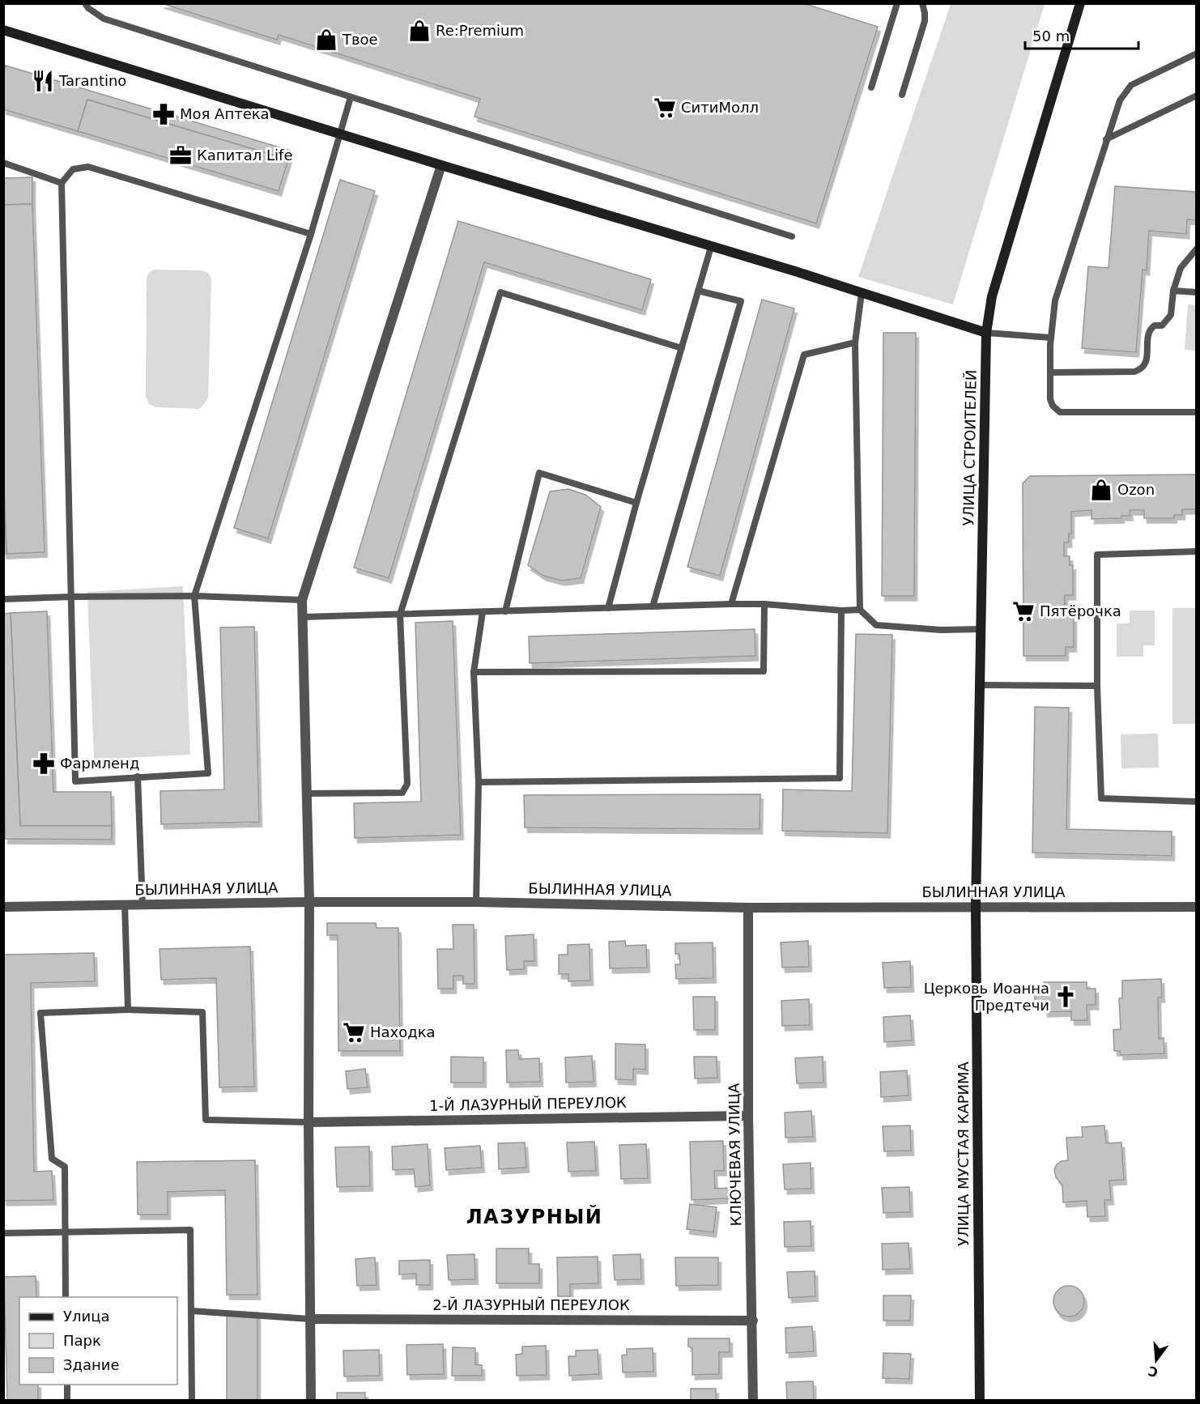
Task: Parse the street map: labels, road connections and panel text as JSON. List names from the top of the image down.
{
  "streets": {
    "street": [
      "УЛИЦА СТРОИТЕЛЕЙ",
      "БЫЛИННАЯ УЛИЦА",
      "1-Й ЛАЗУРНЫЙ ПЕРЕУЛОК",
      "УЛИЦА МУСТАЯ КАРИМА",
      "КЛЮЧЕВАЯ УЛИЦА",
      "2-Й ЛАЗУРНЫЙ ПЕРЕУЛОК"
    ]
  },
  "crossings": [
    ["УЛИЦА СТРОИТЕЛЕЙ", "БЫЛИННАЯ УЛИЦА"],
    ["УЛИЦА СТРОИТЕЛЕЙ", "УЛИЦА МУСТАЯ КАРИМА"],
    ["БЫЛИННАЯ УЛИЦА", "УЛИЦА МУСТАЯ КАРИМА"],
    ["БЫЛИННАЯ УЛИЦА", "КЛЮЧЕВАЯ УЛИЦА"],
    ["1-Й ЛАЗУРНЫЙ ПЕРЕУЛОК", "КЛЮЧЕВАЯ УЛИЦА"],
    ["КЛЮЧЕВАЯ УЛИЦА", "2-Й ЛАЗУРНЫЙ ПЕРЕУЛОК"]
  ],
  "districts": ["ЛАЗУРНЫЙ"],
  "places": {
    "shop": ["Re:Premium", "Твое", "Ozon"],
    "restaurant": ["Tarantino"],
    "supermarket": ["СитиМолл", "Пятёрочка", "Находка"],
    "pharmacy": ["Моя Аптека", "Фармленд"],
    "office": ["Капитал Life"],
    "church": ["Церковь Иоанна Предтечи"]
  },
  "legend": ["Улица", "Парк", "Здание"],
  "scale_bar": "50 m",
  "north": "bottom"
}
